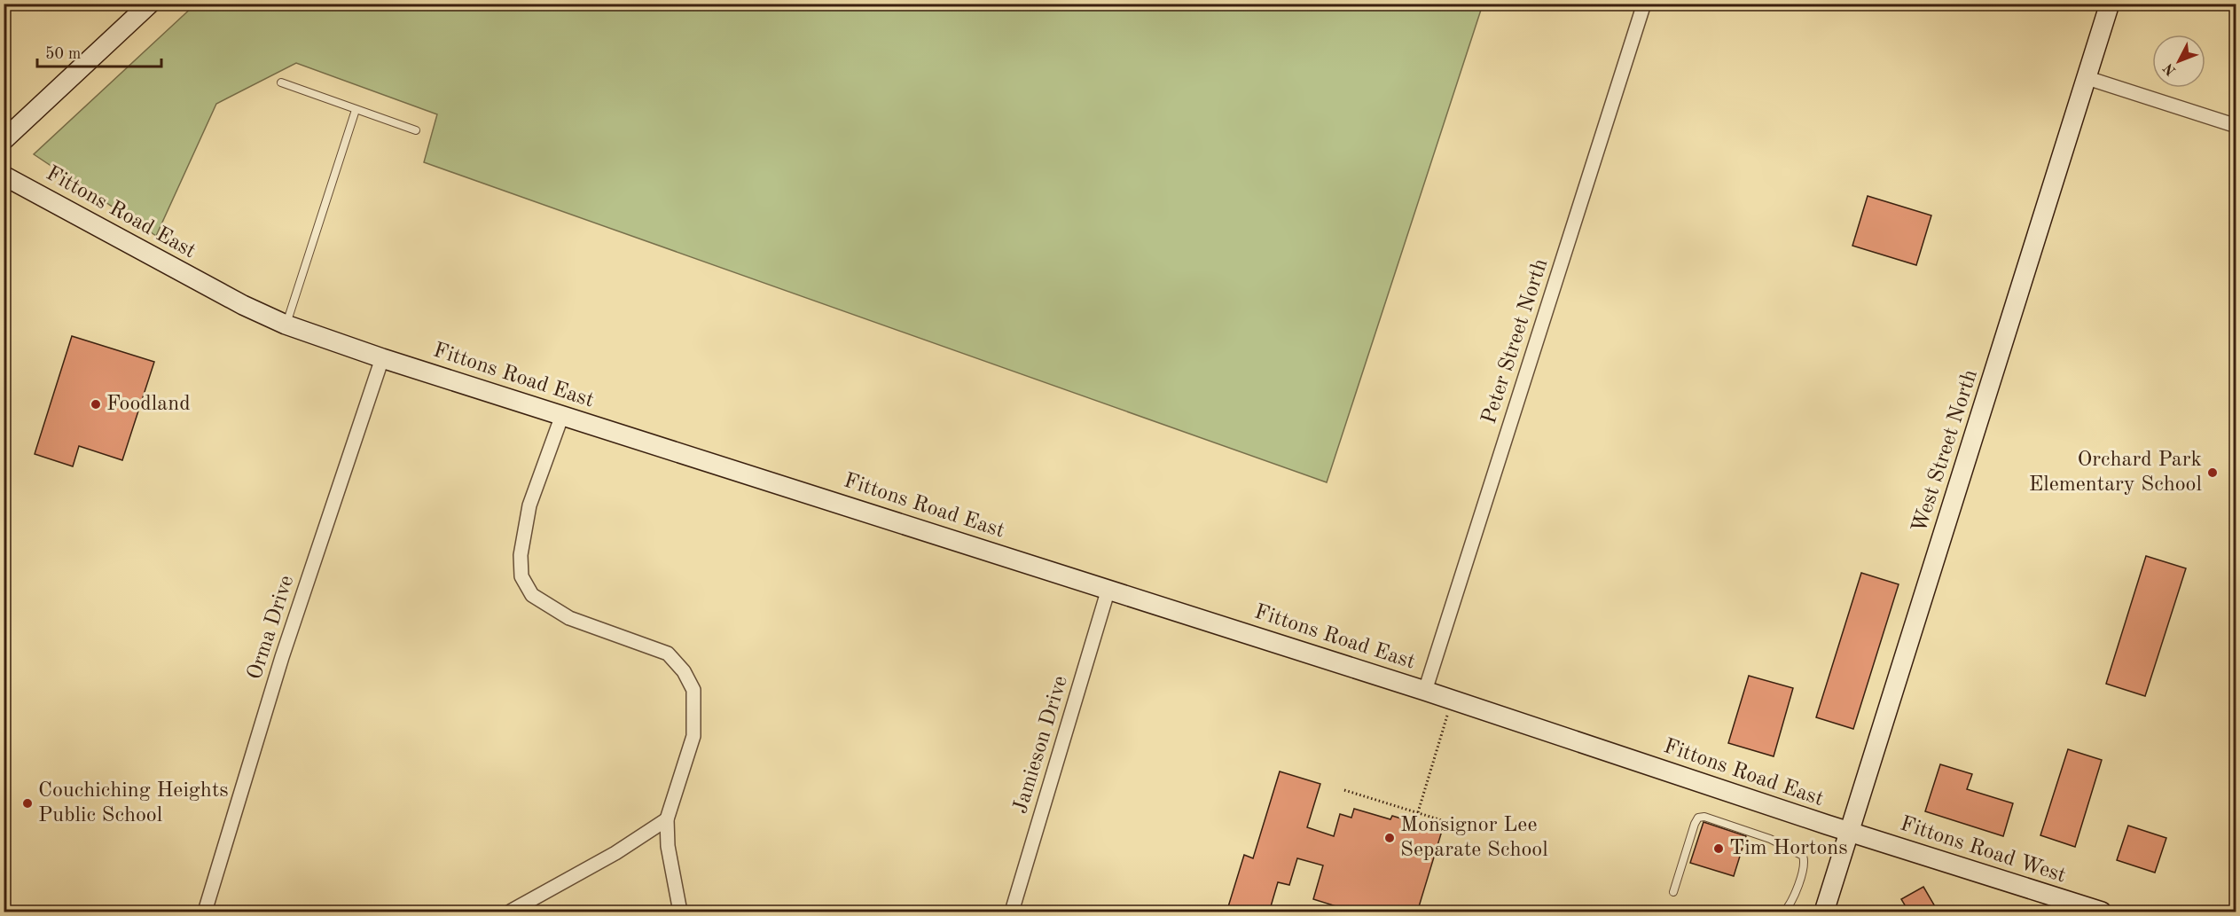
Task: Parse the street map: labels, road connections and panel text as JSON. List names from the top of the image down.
{
  "streets": {
    "street": [
      "Fittons Road East",
      "Peter Street North",
      "West Street North",
      "Orma Drive",
      "Jamieson Drive",
      "Fittons Road West"
    ]
  },
  "crossings": [
    ["Fittons Road East", "Peter Street North"],
    ["Fittons Road East", "West Street North"],
    ["Fittons Road East", "Orma Drive"],
    ["Fittons Road East", "Jamieson Drive"],
    ["Fittons Road East", "Fittons Road West"],
    ["West Street North", "Fittons Road West"]
  ],
  "places": [
    "Foodland",
    "Orchard Park Elementary School",
    "Couchiching Heights Public School",
    "Monsignor Lee Separate School",
    "Tim Hortons"
  ],
  "scale_bar": "50 m",
  "north": "bottom left"
}
